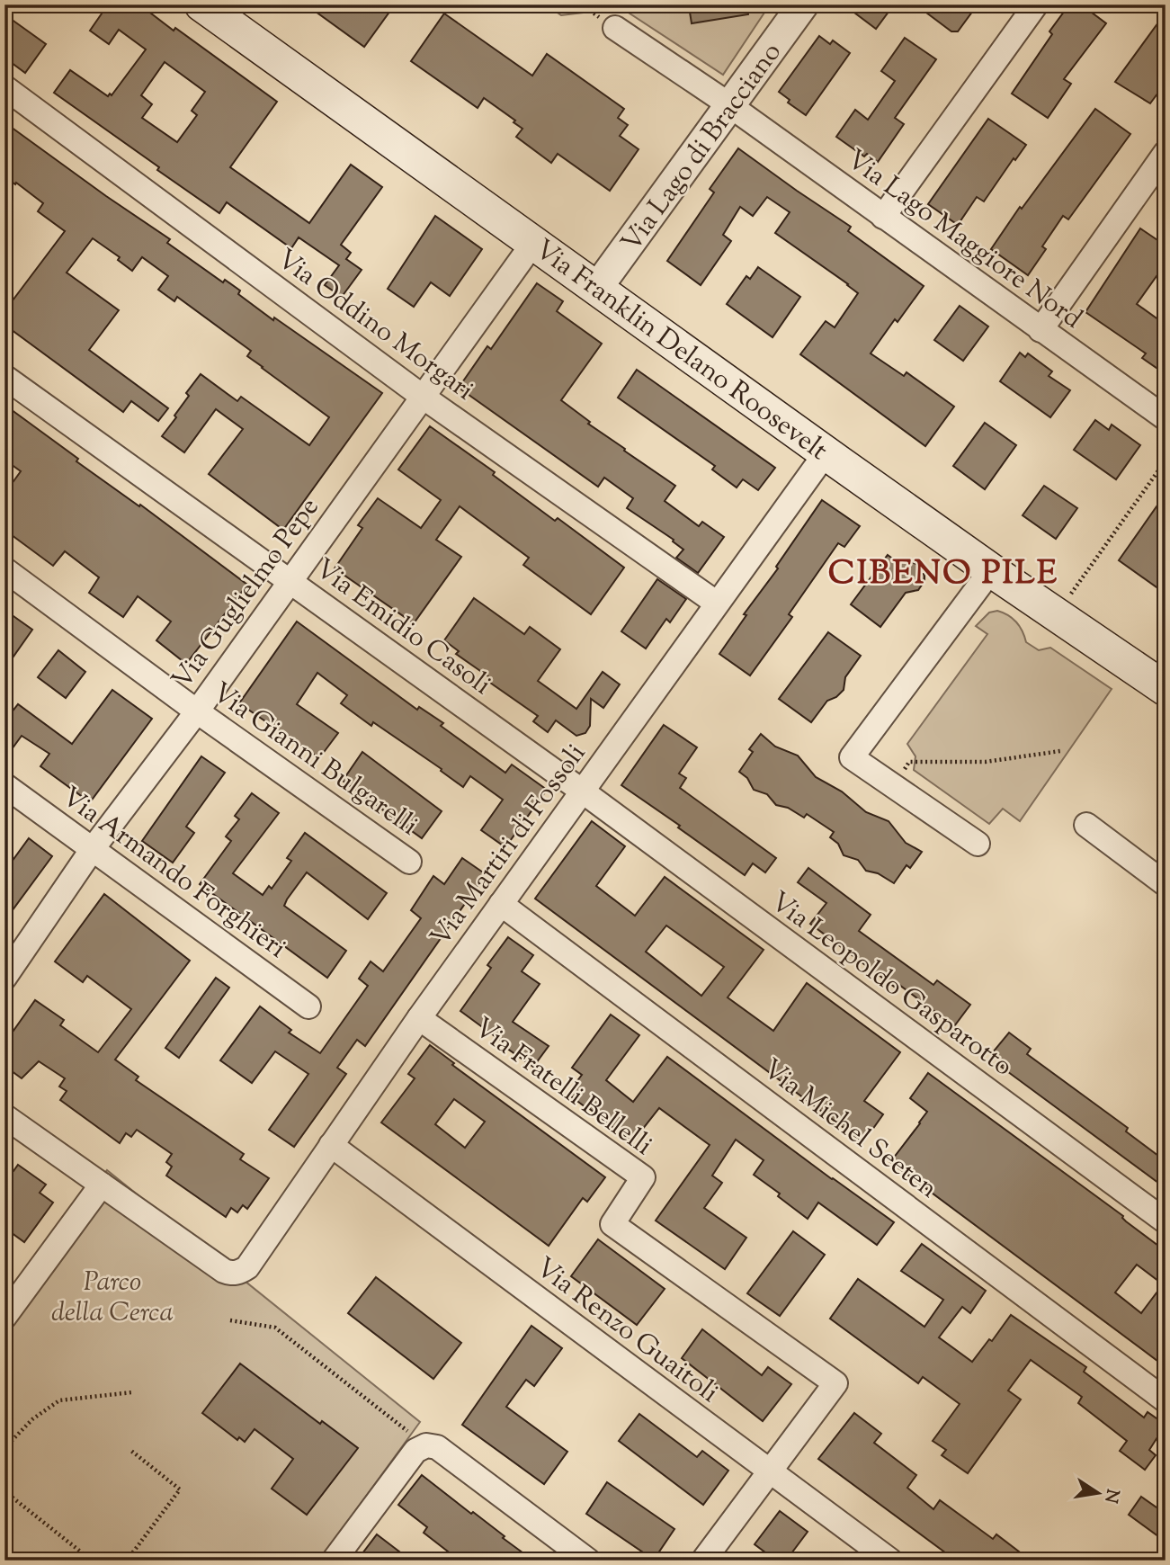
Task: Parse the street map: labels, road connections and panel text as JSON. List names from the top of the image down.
{
  "streets": {
    "main road": ["Via Franklin Delano Roosevelt"],
    "street": [
      "Via Lago di Bracciano",
      "Via Lago Maggiore Nord",
      "Via Oddino Morgari",
      "Via Guglielmo Pepe",
      "Via Emidio Casoli",
      "Via Gianni Bulgarelli",
      "Via Martiri di Fossoli",
      "Via Armando Forghieri",
      "Via Leopoldo Gasparotto",
      "Via Fratelli Bellelli",
      "Via Michel Seeten",
      "Via Renzo Guaitoli"
    ]
  },
  "crossings": [
    ["Via Lago di Bracciano", "Via Lago Maggiore Nord"],
    ["Via Lago di Bracciano", "Via Franklin Delano Roosevelt"],
    ["Via Oddino Morgari", "Via Guglielmo Pepe"],
    ["Via Oddino Morgari", "Via Martiri di Fossoli"],
    ["Via Franklin Delano Roosevelt", "Via Guglielmo Pepe"],
    ["Via Franklin Delano Roosevelt", "Via Martiri di Fossoli"],
    ["Via Guglielmo Pepe", "Via Emidio Casoli"],
    ["Via Guglielmo Pepe", "Via Gianni Bulgarelli"],
    ["Via Guglielmo Pepe", "Via Armando Forghieri"],
    ["Via Emidio Casoli", "Via Martiri di Fossoli"],
    ["Via Emidio Casoli", "Via Leopoldo Gasparotto"],
    ["Via Martiri di Fossoli", "Via Leopoldo Gasparotto"],
    ["Via Martiri di Fossoli", "Via Fratelli Bellelli"],
    ["Via Martiri di Fossoli", "Via Michel Seeten"],
    ["Via Martiri di Fossoli", "Via Renzo Guaitoli"],
    ["Via Fratelli Bellelli", "Via Renzo Guaitoli"]
  ],
  "districts": ["CIBENO PILE"],
  "parks": ["Parco della Cerca"],
  "north": "right"
}
